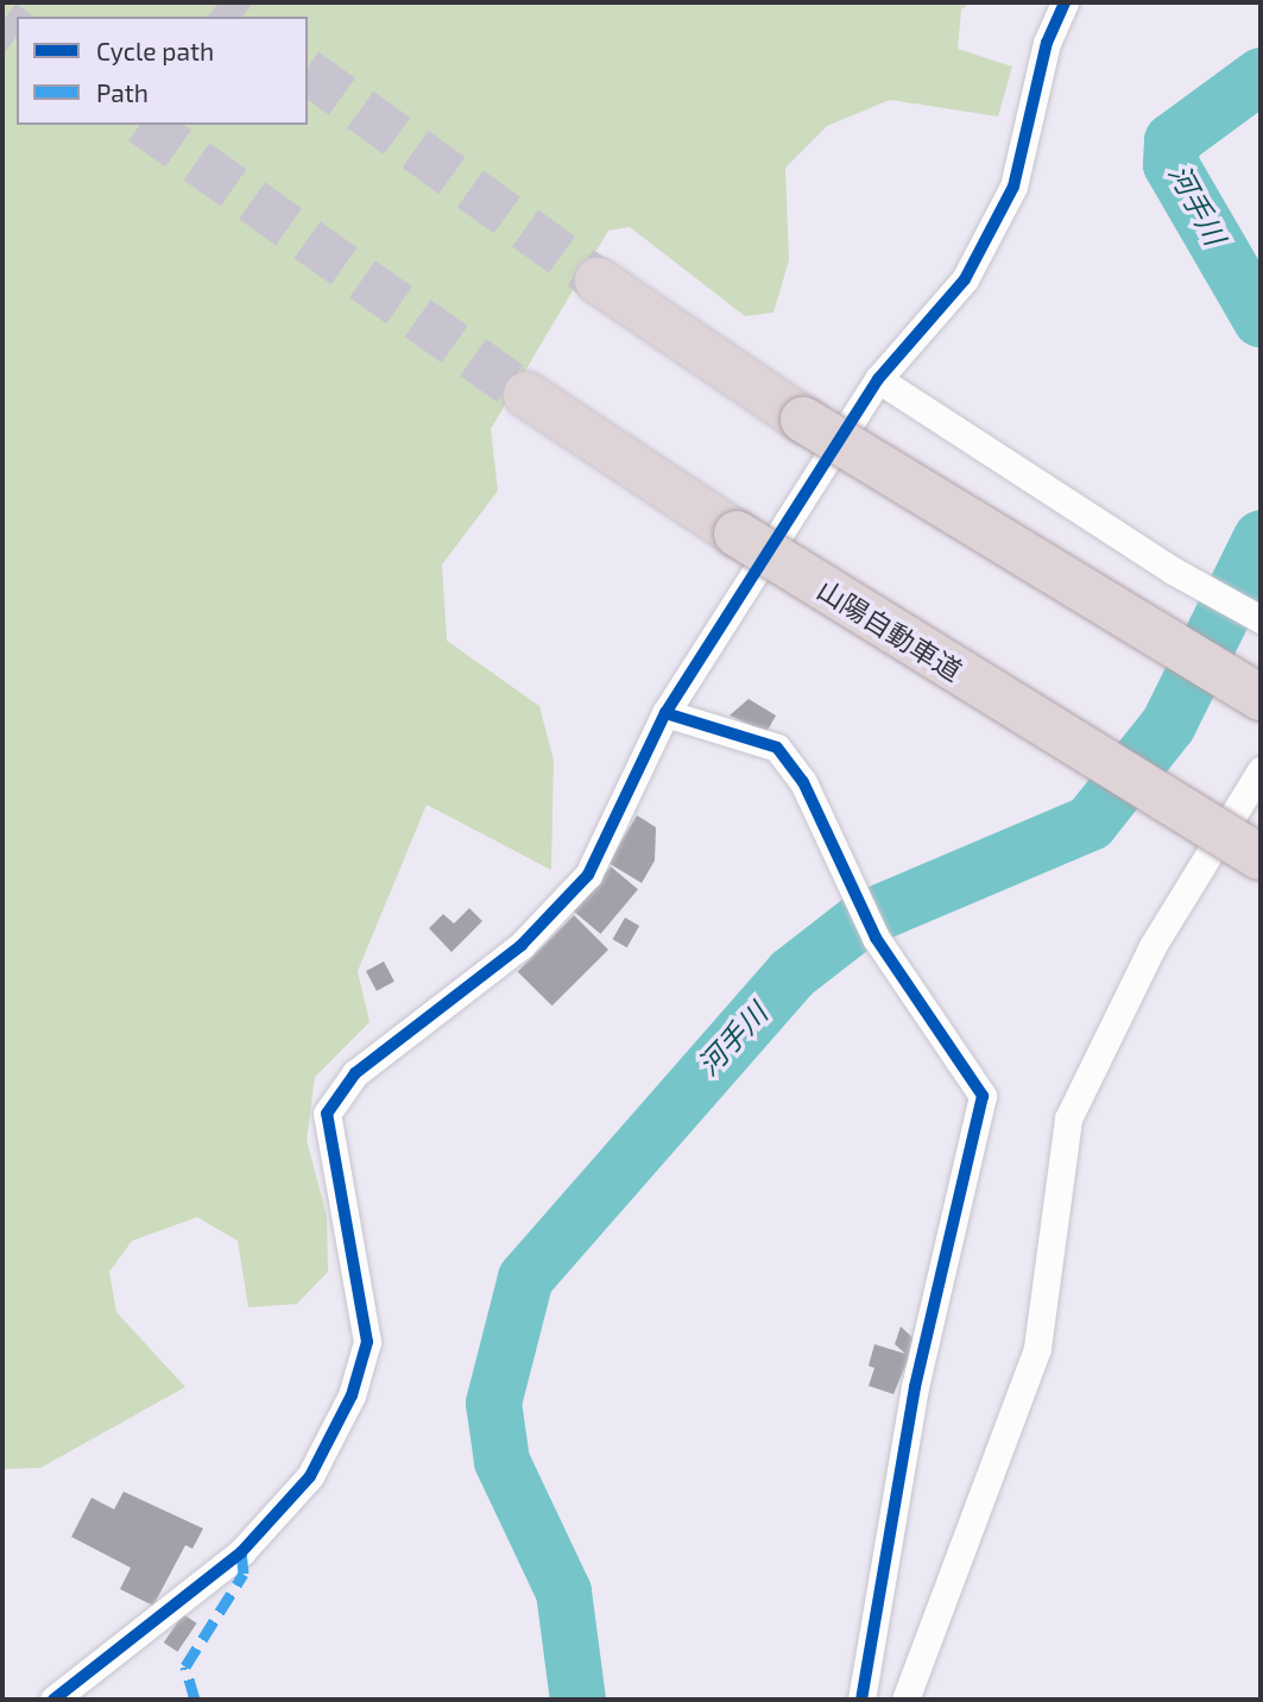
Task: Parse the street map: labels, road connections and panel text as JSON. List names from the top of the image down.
{
  "streets": {
    "highway": ["山陽自動車道"]
  },
  "water": ["河手川"],
  "legend": ["Cycle path", "Path"]
}
